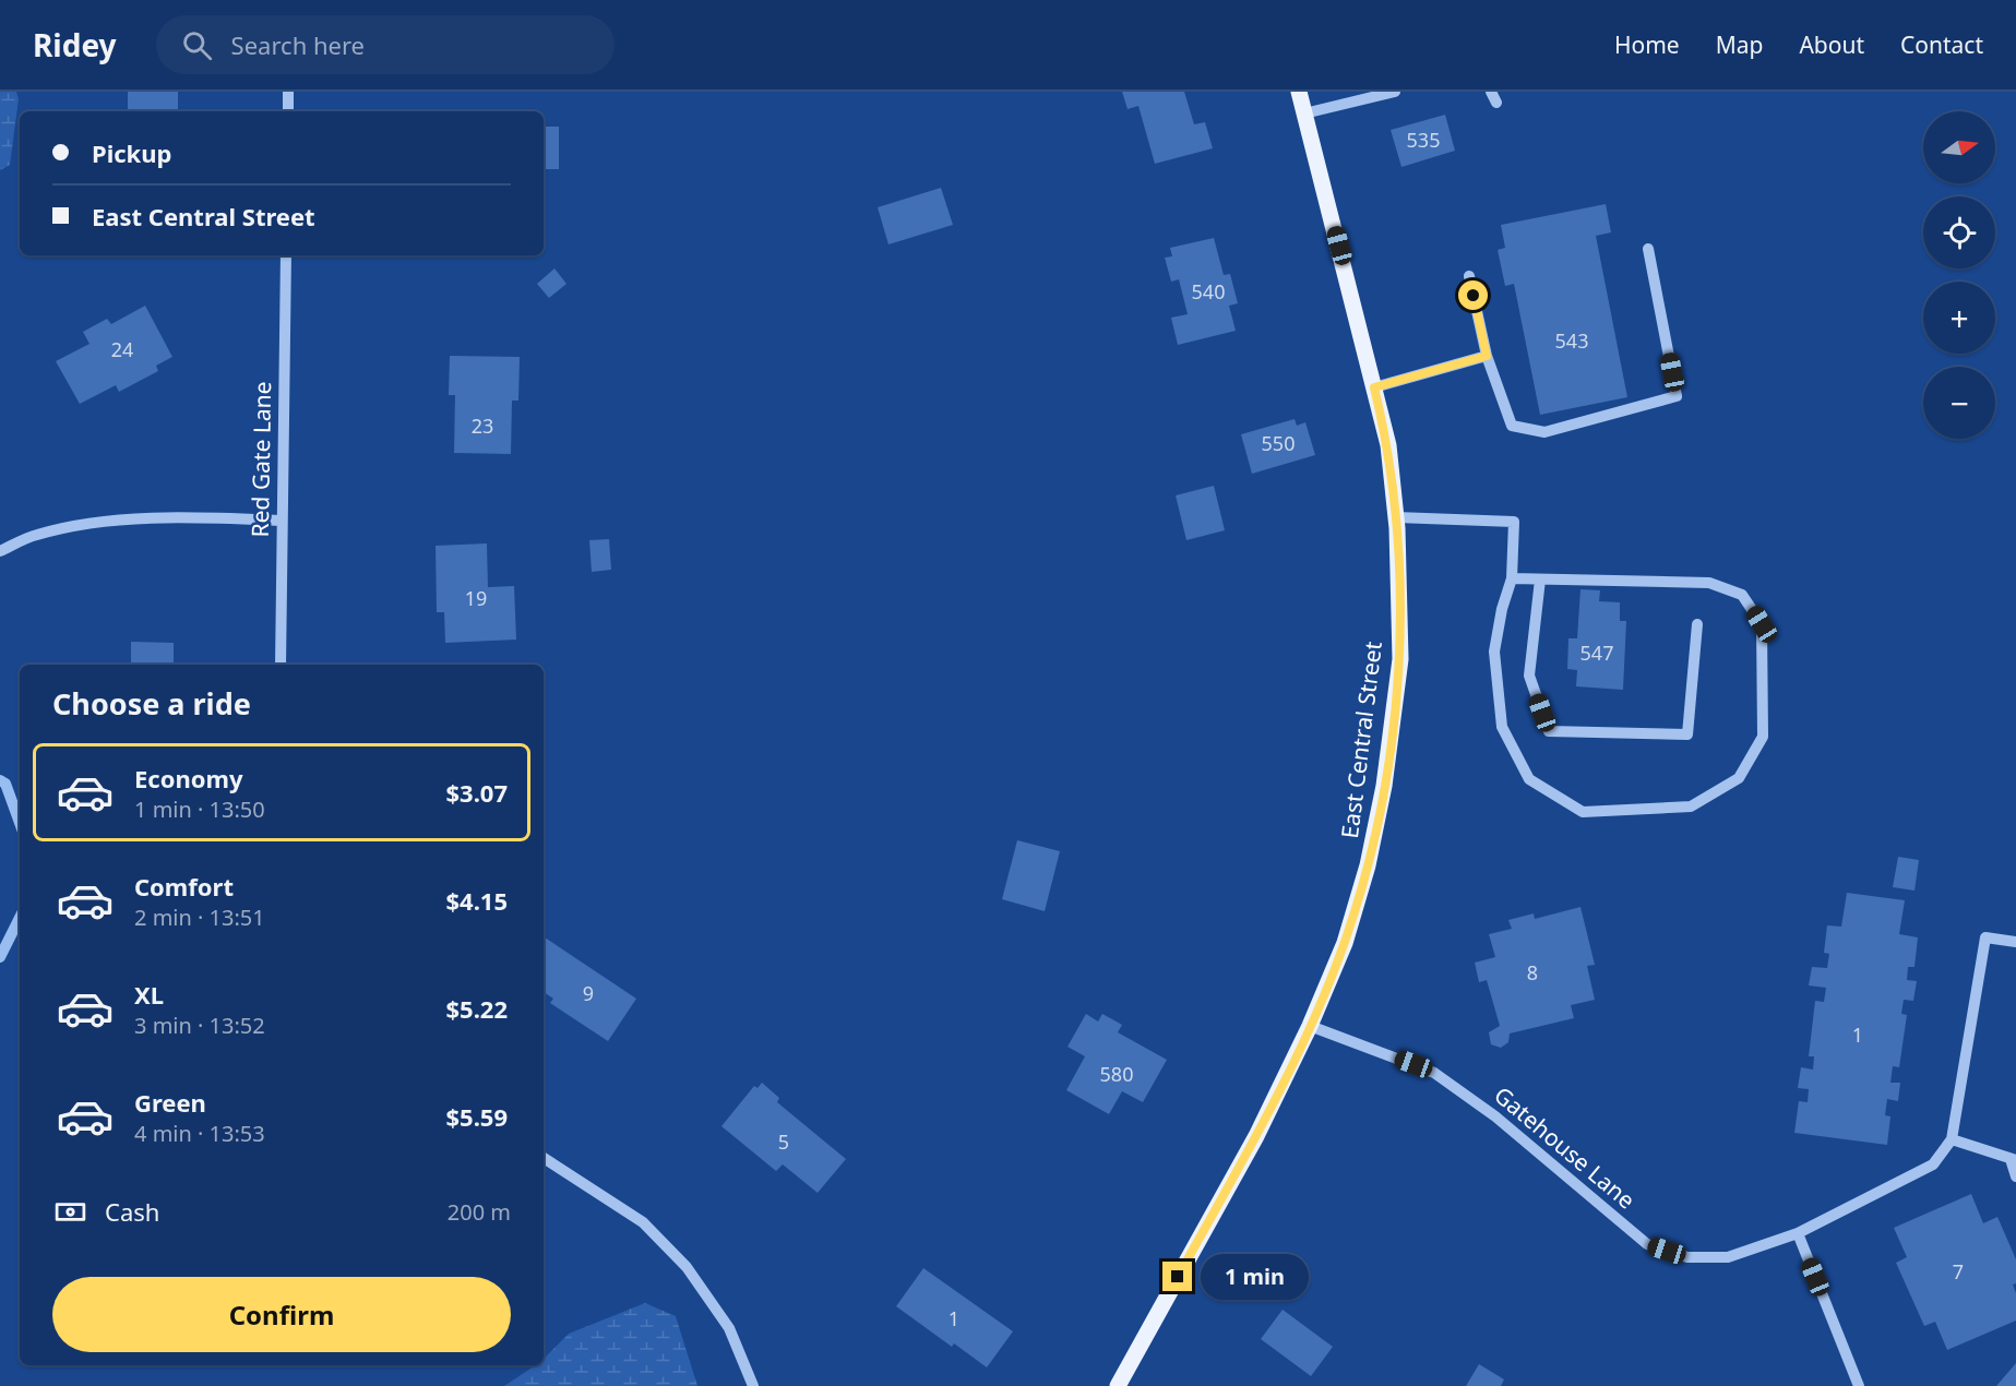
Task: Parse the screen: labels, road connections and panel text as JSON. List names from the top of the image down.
{
  "streets": {
    "main road": ["East Central Street"],
    "street": ["Red Gate Lane", "Gatehouse Lane"]
  },
  "crossings": [
    ["East Central Street", "Gatehouse Lane"]
  ],
  "house_numbers": [
    "535",
    "540",
    "543",
    "24",
    "23",
    "550",
    "19",
    "547",
    "8",
    "9",
    "1",
    "580",
    "5",
    "7",
    "1"
  ],
  "north": "right",
  "page": {
    "header": "Ridey",
    "search": "Search here",
    "nav": [
      "Home",
      "Map",
      "About",
      "Contact"
    ],
    "map_buttons": ["+", "−"],
    "banner": ["Pickup", "East Central Street"],
    "heading": "Choose a ride",
    "list": [
      {
        "name": "Economy",
        "note": "1 min · 13:50",
        "value": "$3.07"
      },
      {
        "name": "Comfort",
        "note": "2 min · 13:51",
        "value": "$4.15"
      },
      {
        "name": "XL",
        "note": "3 min · 13:52",
        "value": "$5.22"
      },
      {
        "name": "Green",
        "note": "4 min · 13:53",
        "value": "$5.59"
      }
    ],
    "pay": ["Cash", "200 m"],
    "bubble": "1 min",
    "buttons": "Confirm"
  }
}
